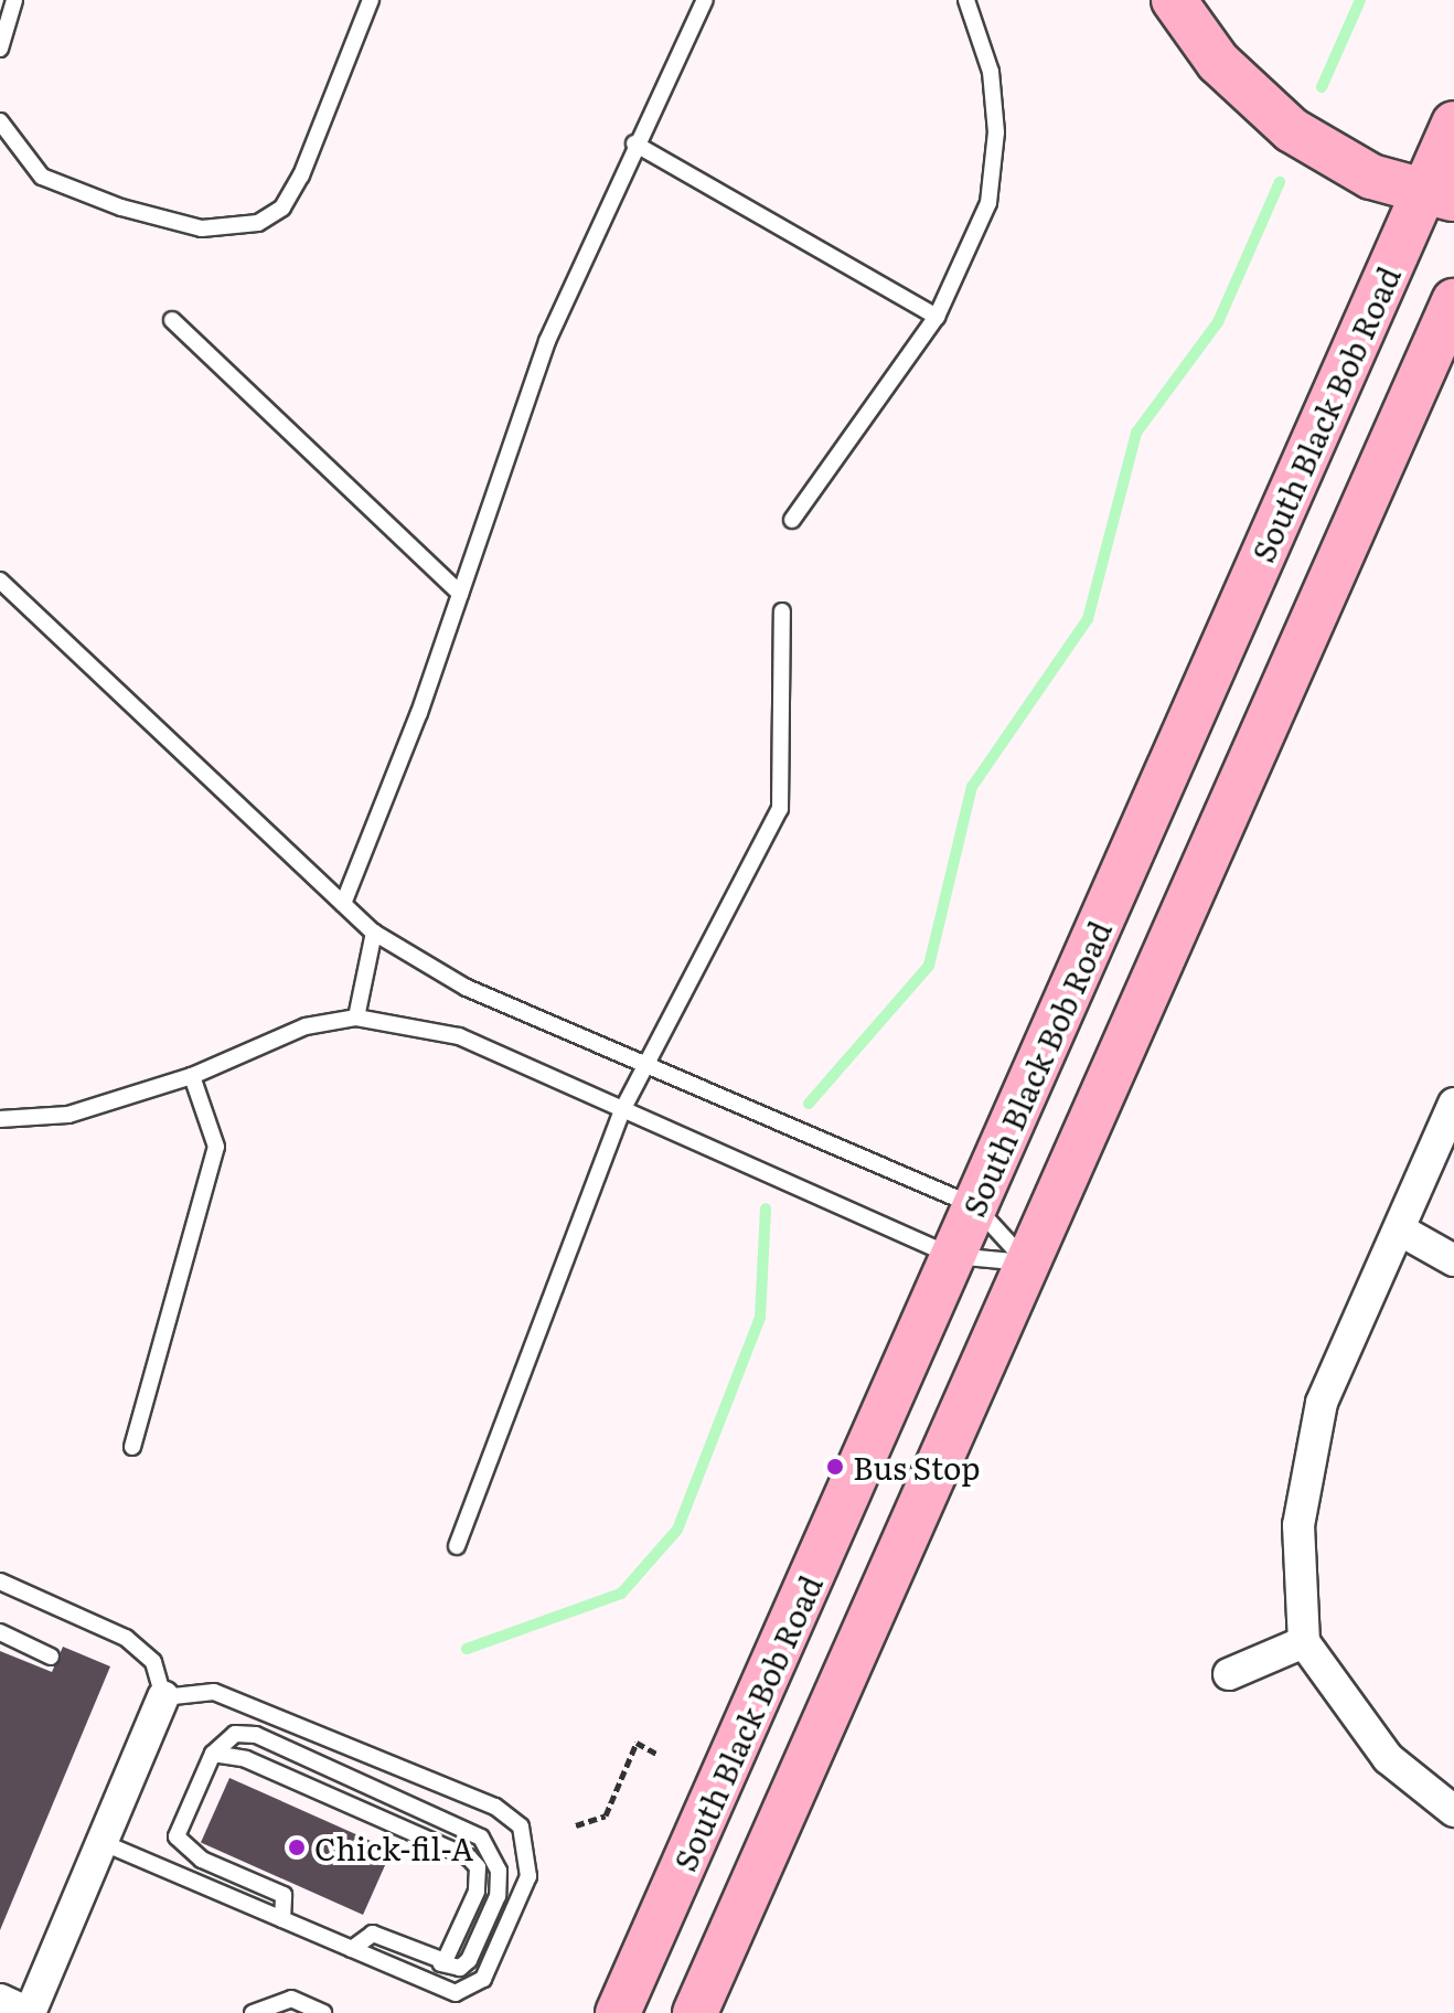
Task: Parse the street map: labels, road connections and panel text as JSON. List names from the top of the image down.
{
  "streets": {
    "main road": ["South Black Bob Road"]
  },
  "places": ["Bus Stop", "Chick-fil-A"]
}
